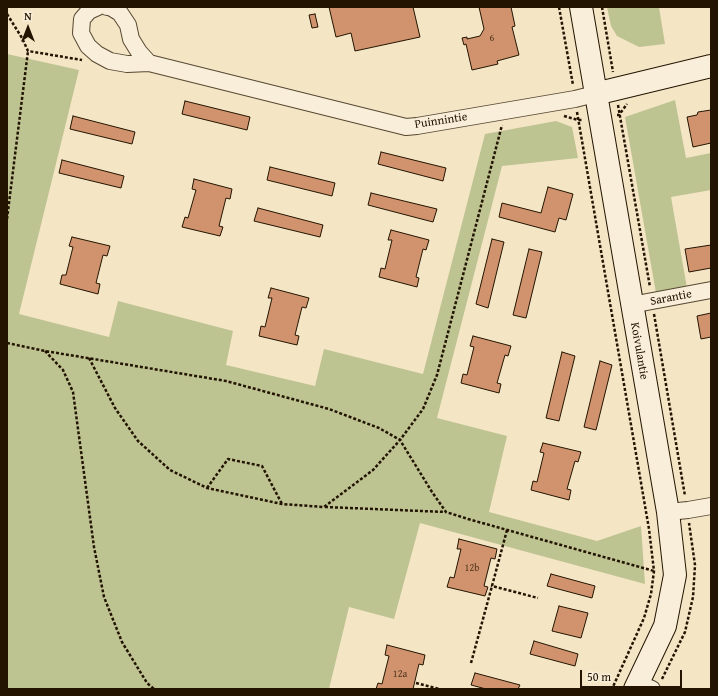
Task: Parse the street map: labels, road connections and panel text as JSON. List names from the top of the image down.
{
  "streets": {
    "street": ["Puinnintie", "Sarantie", "Koivulantie"]
  },
  "crossings": [
    ["Puinnintie", "Koivulantie"],
    ["Sarantie", "Koivulantie"]
  ],
  "house_numbers": ["6", "12b", "12a"],
  "scale_bar": "50 m",
  "north": "top"
}
